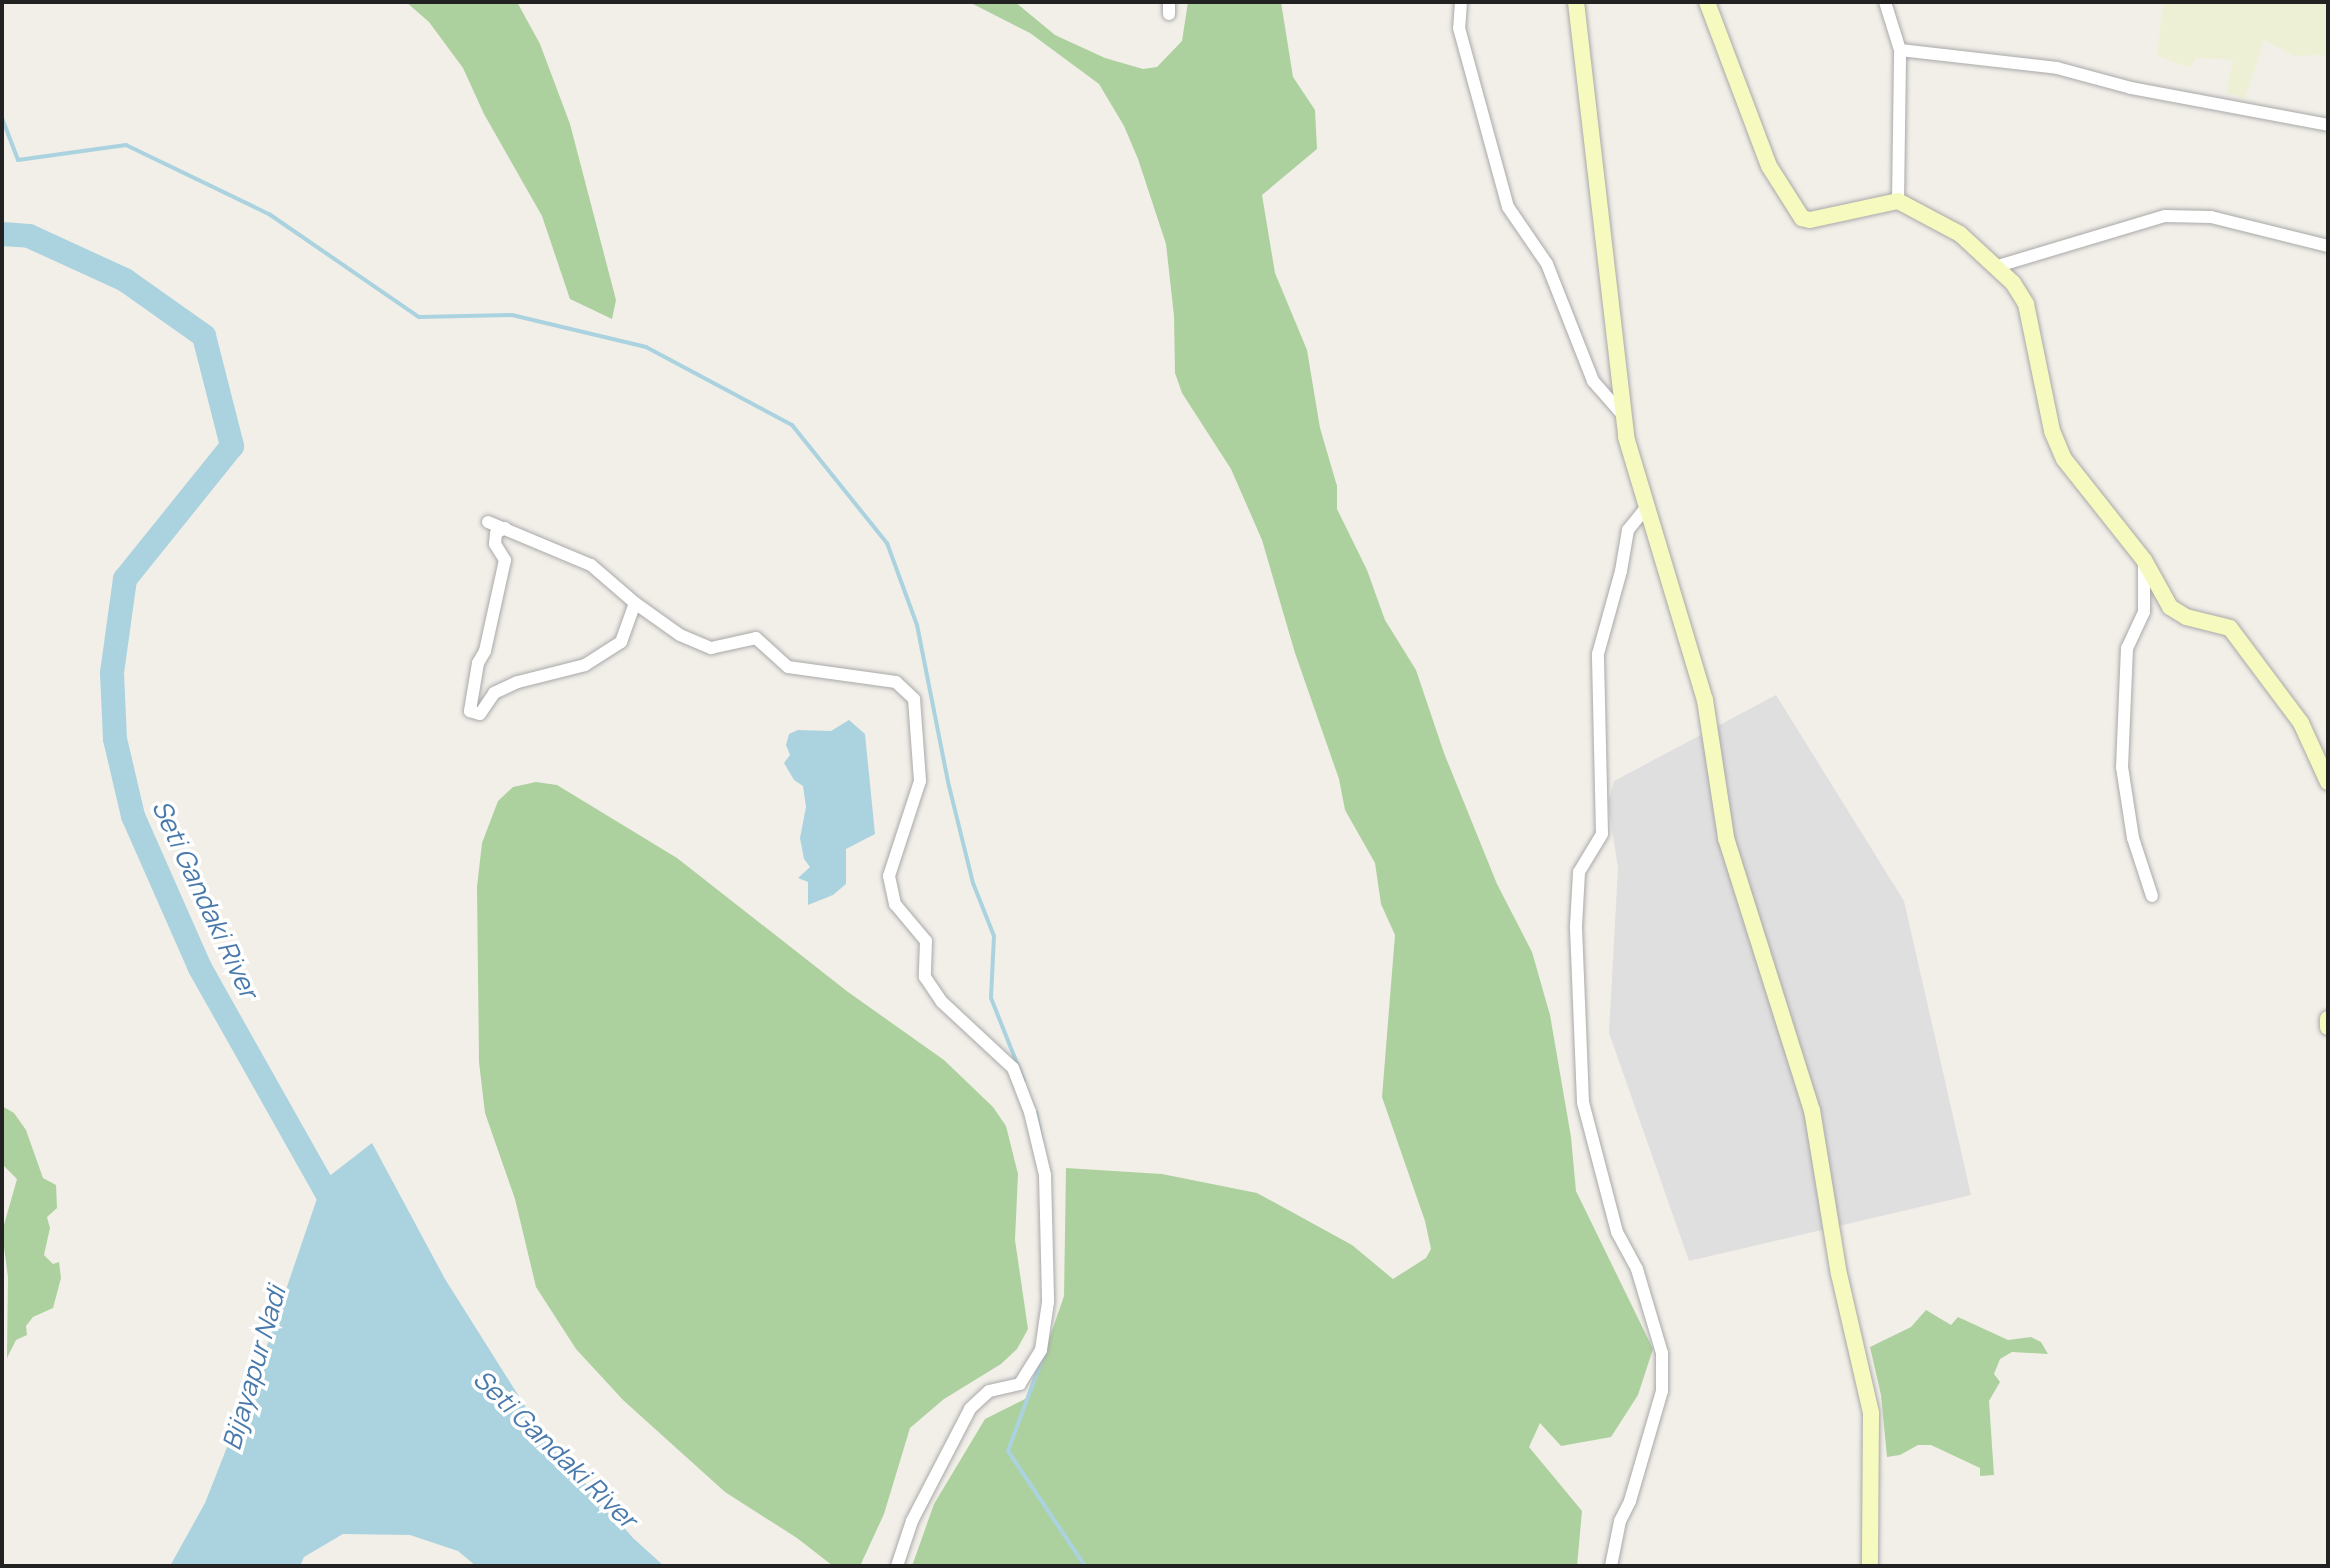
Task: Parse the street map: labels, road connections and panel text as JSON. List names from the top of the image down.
{
  "water": ["Seti Gandaki River", "Bijayapur Nadi"]
}
